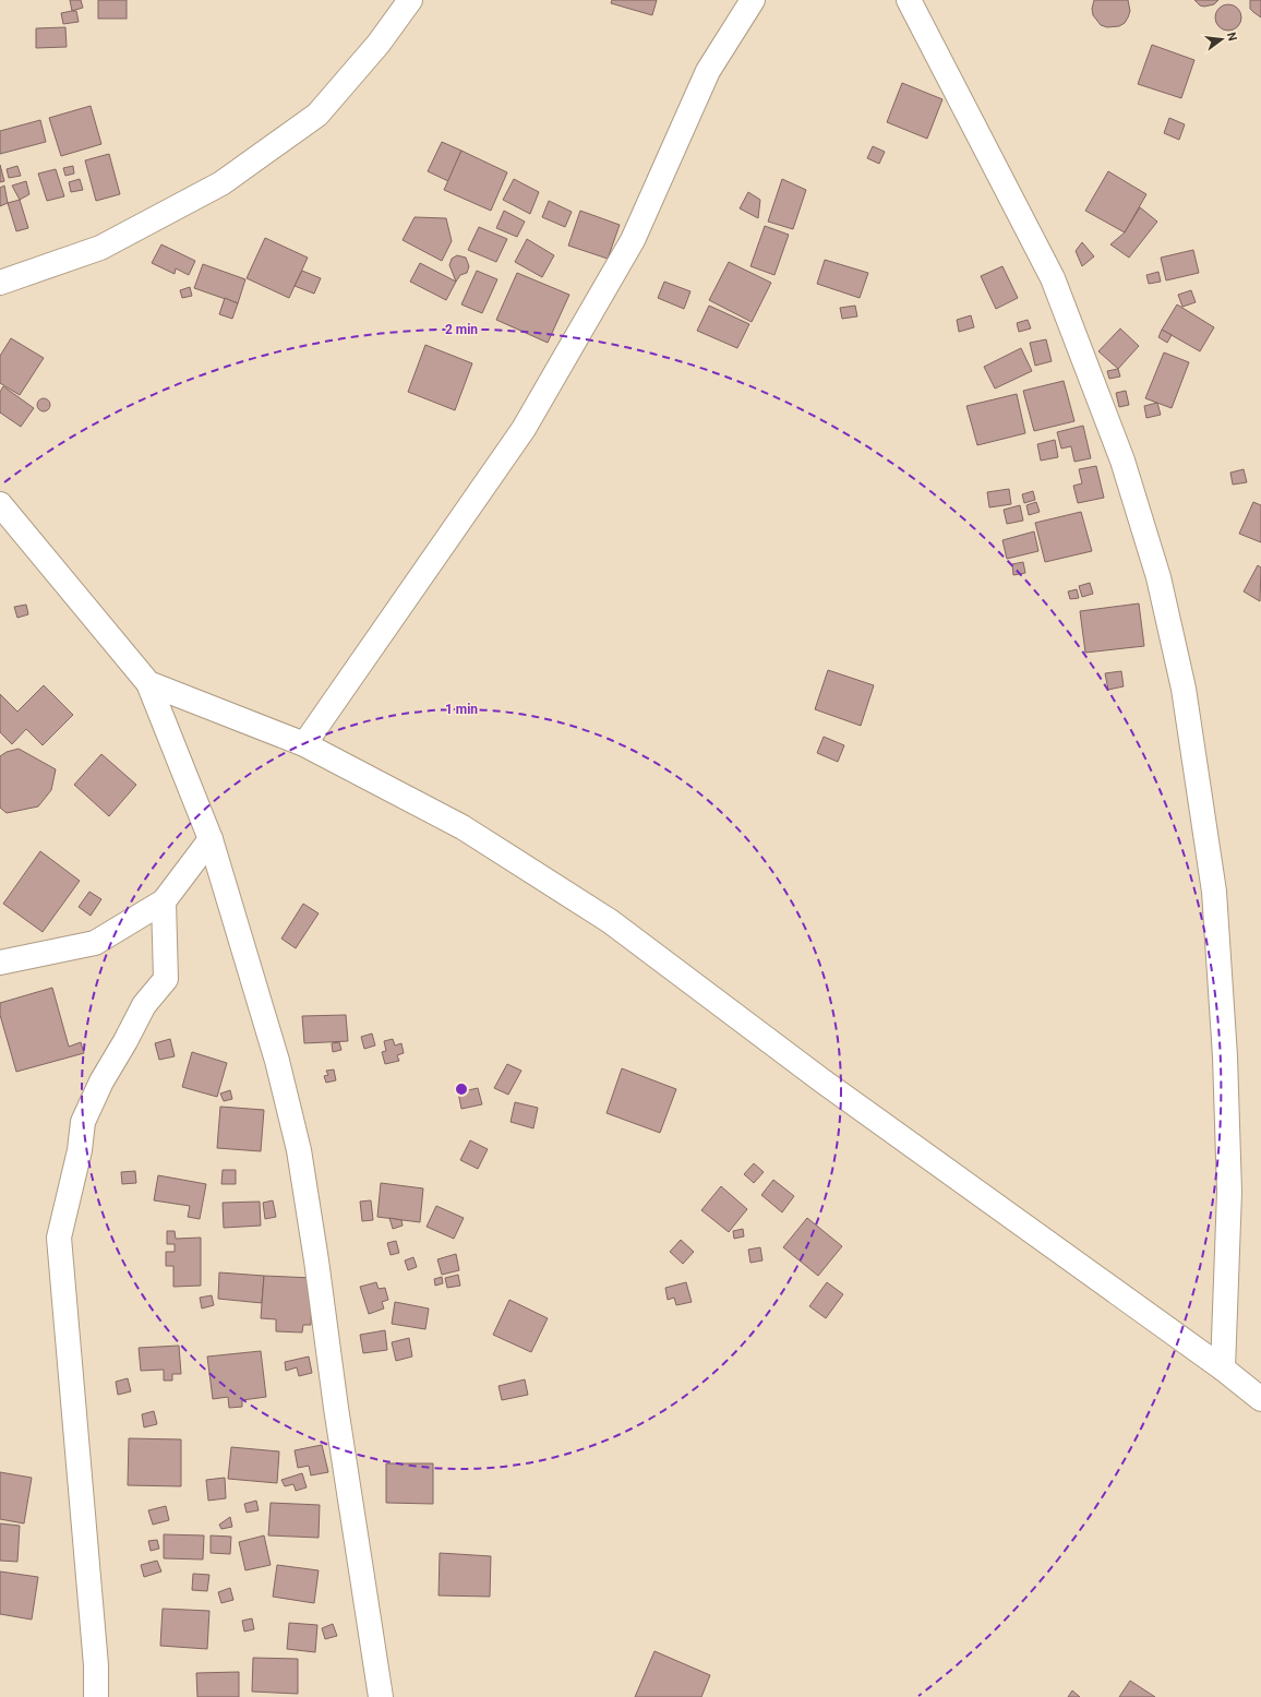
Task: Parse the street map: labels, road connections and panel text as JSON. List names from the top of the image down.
{
  "north": "right",
  "rings": ["2 min", "1 min"]
}
